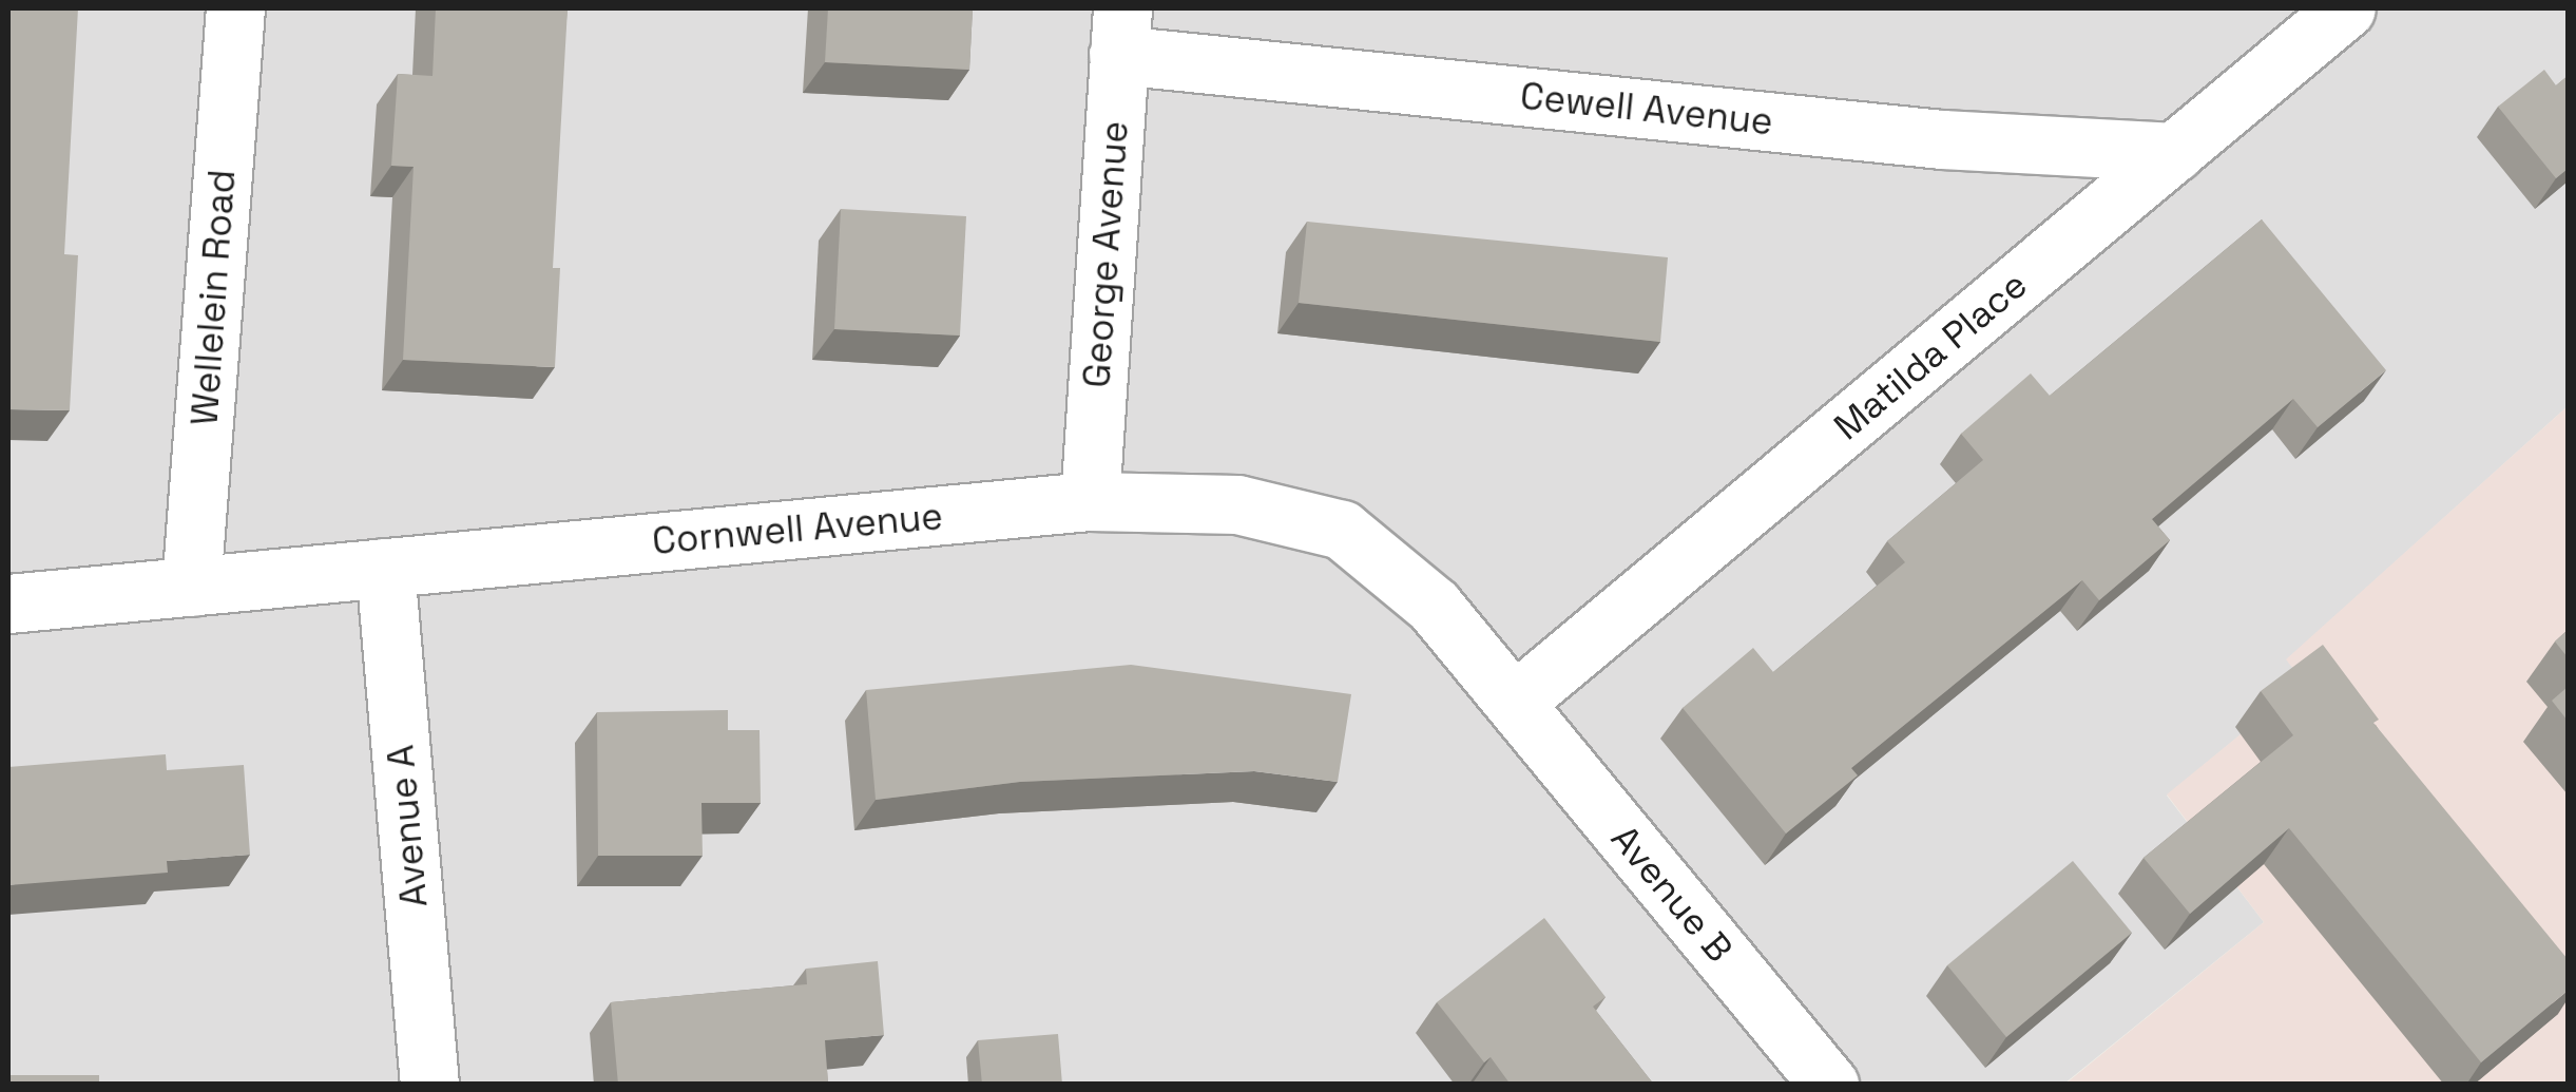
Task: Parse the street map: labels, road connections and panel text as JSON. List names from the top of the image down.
{
  "streets": {
    "street": [
      "Cewell Avenue",
      "George Avenue",
      "Wellelein Road",
      "Matilda Place",
      "Cornwell Avenue",
      "Avenue A",
      "Avenue B"
    ]
  },
  "crossings": [
    ["Cewell Avenue", "George Avenue"],
    ["Cewell Avenue", "Matilda Place"],
    ["George Avenue", "Cornwell Avenue"],
    ["Wellelein Road", "Cornwell Avenue"],
    ["Matilda Place", "Cornwell Avenue"],
    ["Matilda Place", "Avenue B"],
    ["Cornwell Avenue", "Avenue A"],
    ["Cornwell Avenue", "Avenue B"]
  ]
}
